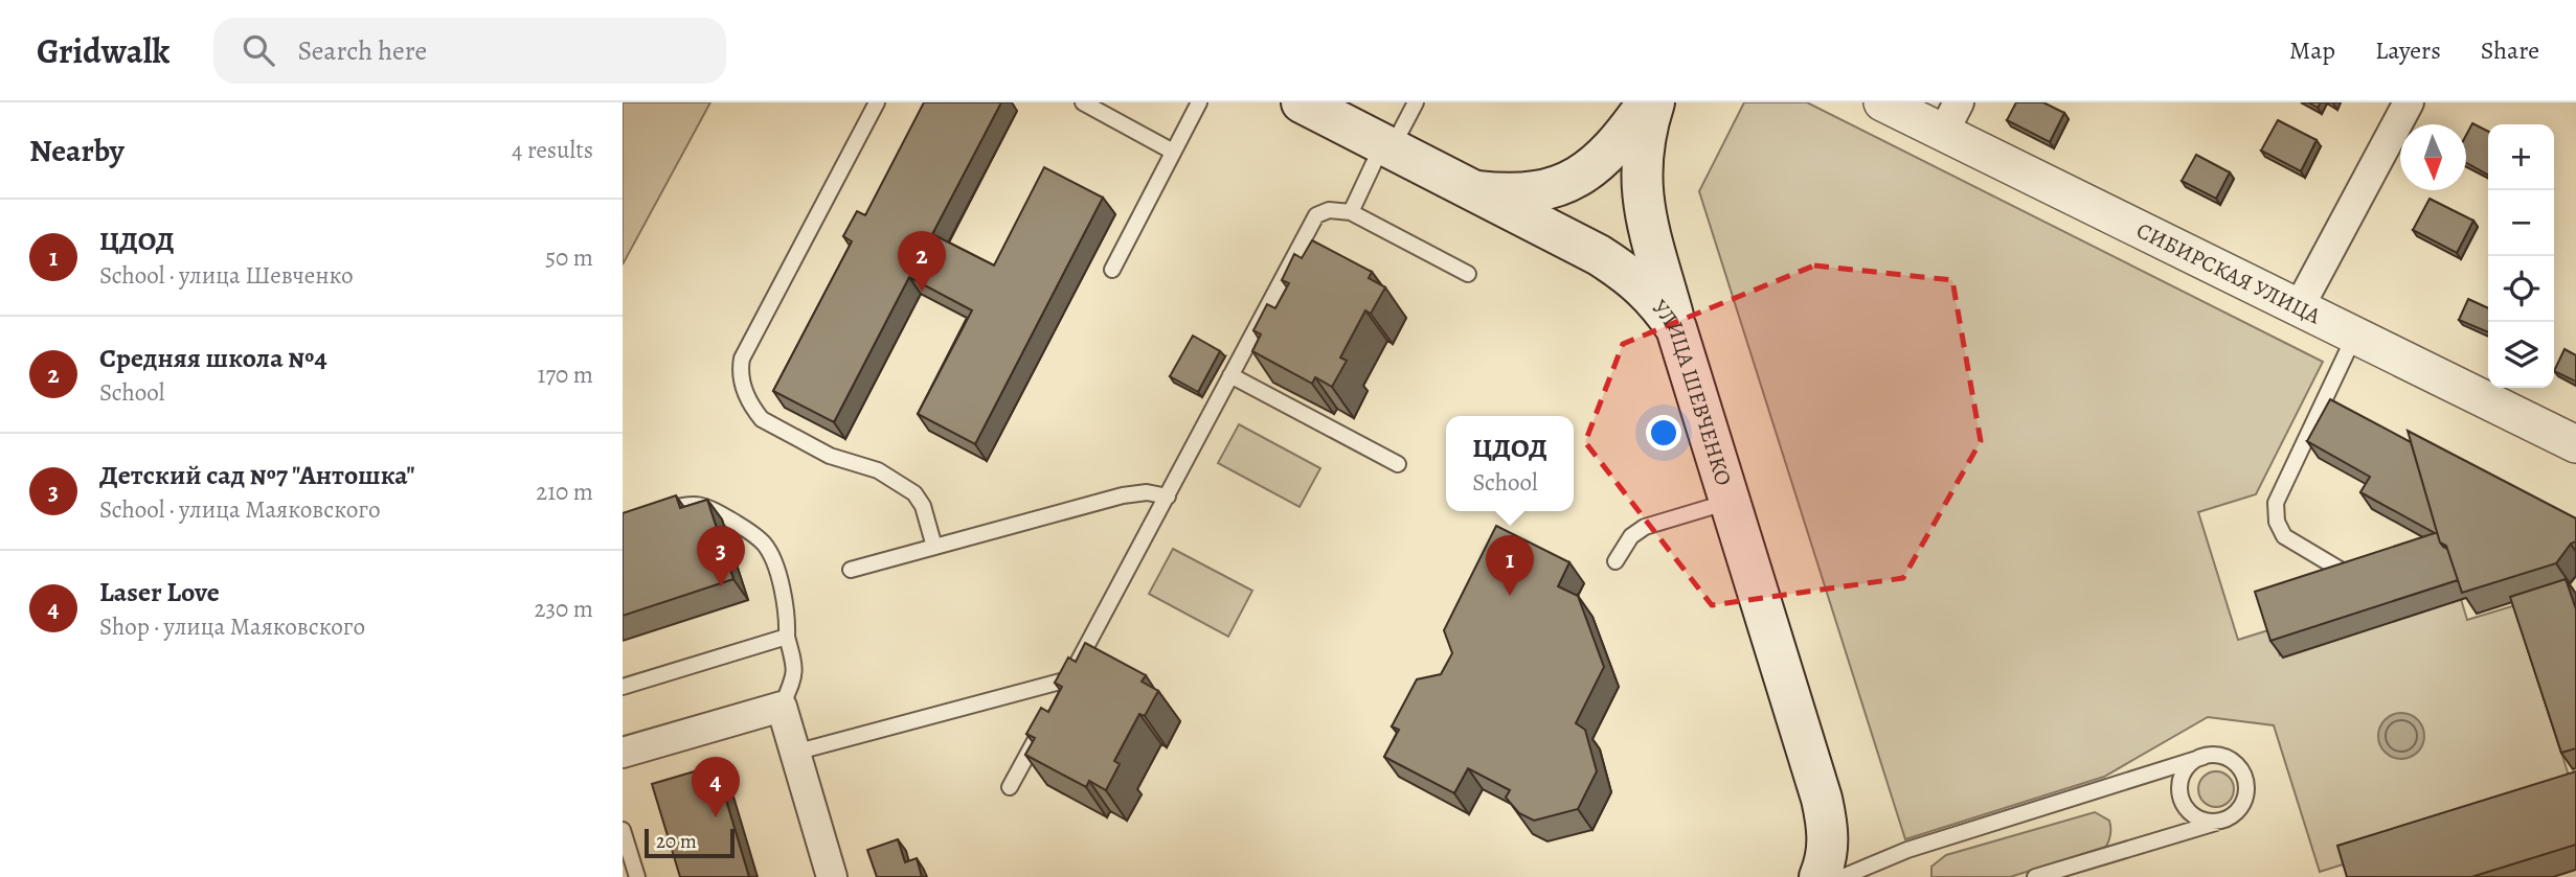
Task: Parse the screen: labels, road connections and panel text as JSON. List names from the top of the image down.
{
  "streets": {
    "main road": ["УЛИЦА ШЕВЧЕНКО"],
    "street": ["СИБИРСКАЯ УЛИЦА"]
  },
  "scale_bar": "20 m",
  "north": "bottom",
  "page": {
    "header": "Gridwalk",
    "search": "Search here",
    "nav": ["Map", "Layers", "Share"],
    "heading": ["Nearby", "4 results"],
    "map_buttons": ["+", "−"],
    "list": [
      {
        "mark": "1",
        "name": "ЦДОД",
        "note": "School · улица Шевченко",
        "value": "50 m"
      },
      {
        "mark": "2",
        "name": "Средняя школа №4",
        "note": "School",
        "value": "170 m"
      },
      {
        "mark": "3",
        "name": "Детский сад №7 \"Антошка\"",
        "note": "School · улица Маяковского",
        "value": "210 m"
      },
      {
        "mark": "4",
        "name": "Laser Love",
        "note": "Shop · улица Маяковского",
        "value": "230 m"
      }
    ],
    "pins": [
      "2",
      "3",
      "1",
      "4"
    ],
    "popup": ["ЦДОД", "School"],
    "scale": "20 m"
  }
}
